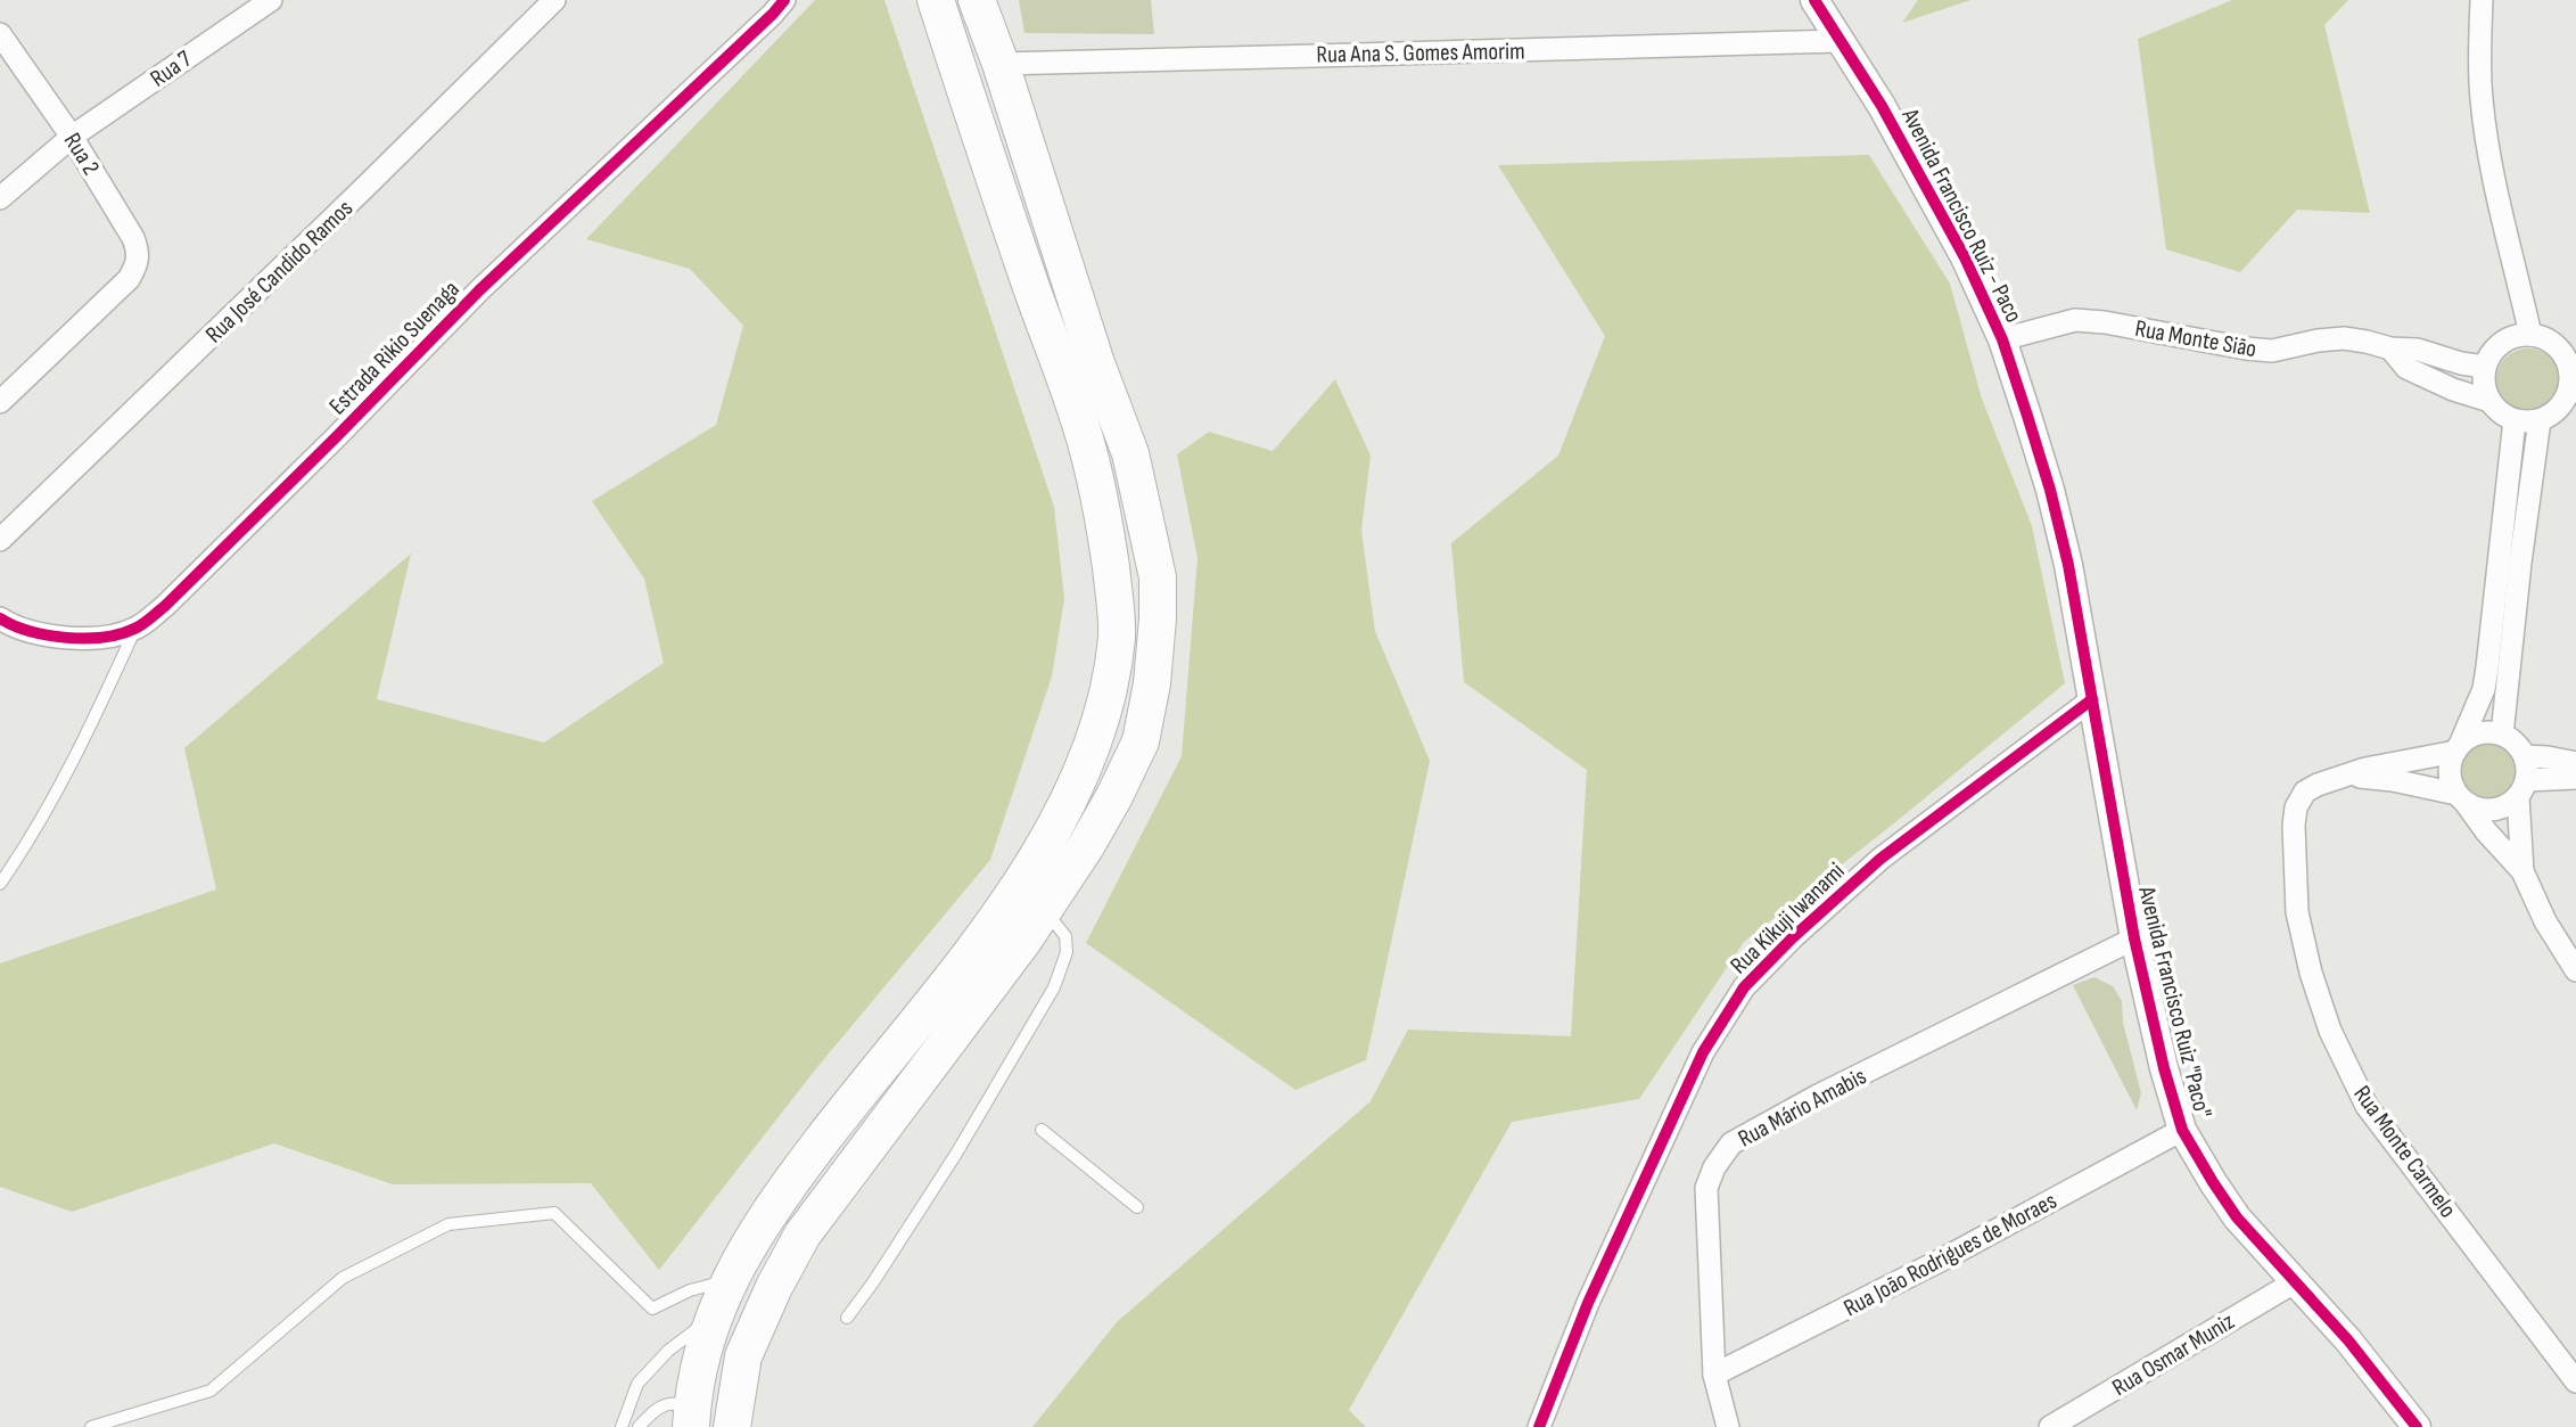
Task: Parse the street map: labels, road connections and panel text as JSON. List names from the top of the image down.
{
  "streets": {
    "street": [
      "Rua Ana S. Gomes Amorim",
      "Rua 7",
      "Rua 2",
      "Avenida Francisco Ruiz - Paco",
      "Rua José Candido Ramos",
      "Rua Monte Sião",
      "Estrada Rikio Suenaga",
      "Rua Kikuji Iwanami",
      "Avenida Francisco Ruiz \"Paco\"",
      "Rua Mário Amabis",
      "Rua Monte Carmelo",
      "Rua João Rodrigues de Moraes",
      "Rua Osmar Muniz"
    ]
  },
  "crossings": [
    ["Rua Ana S. Gomes Amorim", "Avenida Francisco Ruiz - Paco"],
    ["Rua 7", "Rua 2"],
    ["Avenida Francisco Ruiz - Paco", "Rua Monte Sião"],
    ["Avenida Francisco Ruiz - Paco", "Rua Kikuji Iwanami"],
    ["Avenida Francisco Ruiz - Paco", "Avenida Francisco Ruiz \"Paco\""],
    ["Rua Kikuji Iwanami", "Avenida Francisco Ruiz \"Paco\""],
    ["Avenida Francisco Ruiz \"Paco\"", "Rua Mário Amabis"],
    ["Avenida Francisco Ruiz \"Paco\"", "Rua João Rodrigues de Moraes"],
    ["Avenida Francisco Ruiz \"Paco\"", "Rua Osmar Muniz"],
    ["Rua Mário Amabis", "Rua João Rodrigues de Moraes"]
  ]
}
